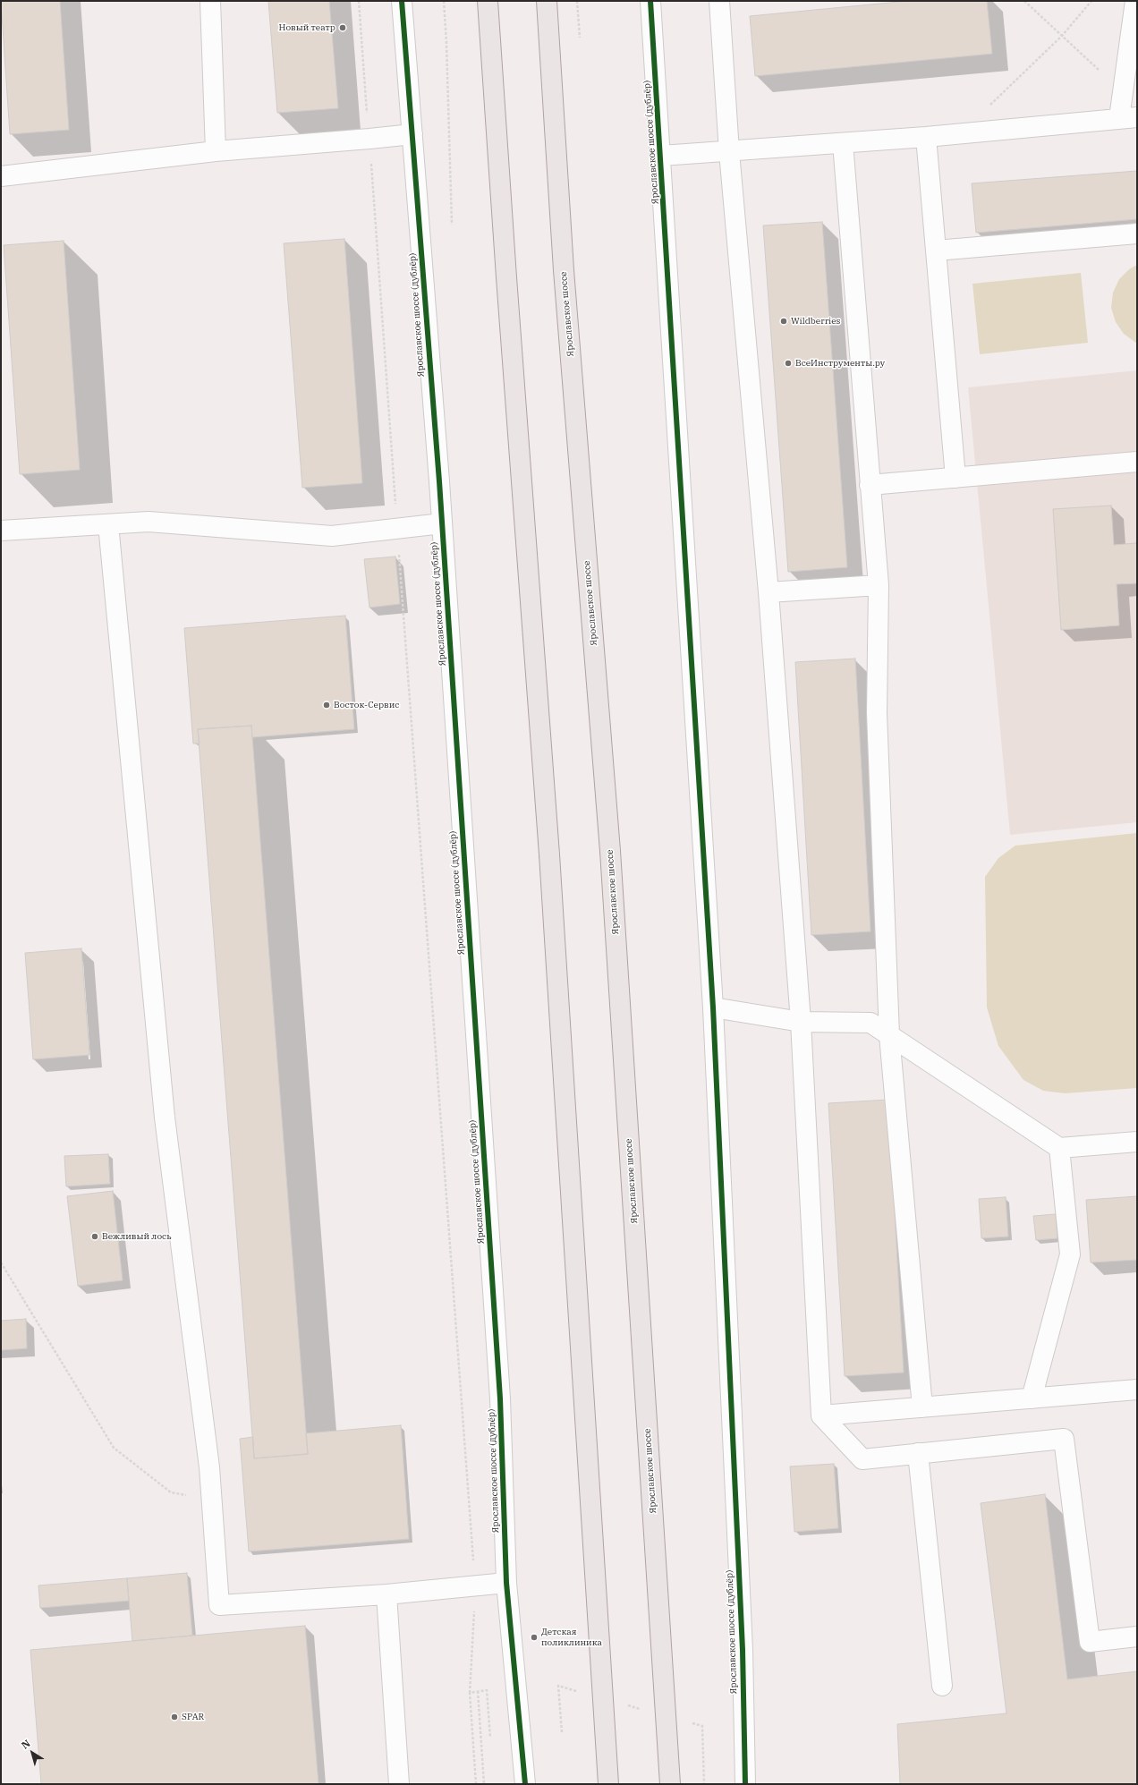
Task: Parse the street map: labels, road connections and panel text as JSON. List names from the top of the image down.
{
  "streets": {
    "main road": ["Ярославское шоссе"],
    "street": ["Ярославское шоссе (дублёр)"]
  },
  "places": [
    "Новый театр",
    "Wildberries",
    "ВсеИнструменты.ру",
    "Восток-Сервис",
    "Вежливый лось",
    "Детская поликлиника",
    "SPAR"
  ],
  "north": "top left"
}
